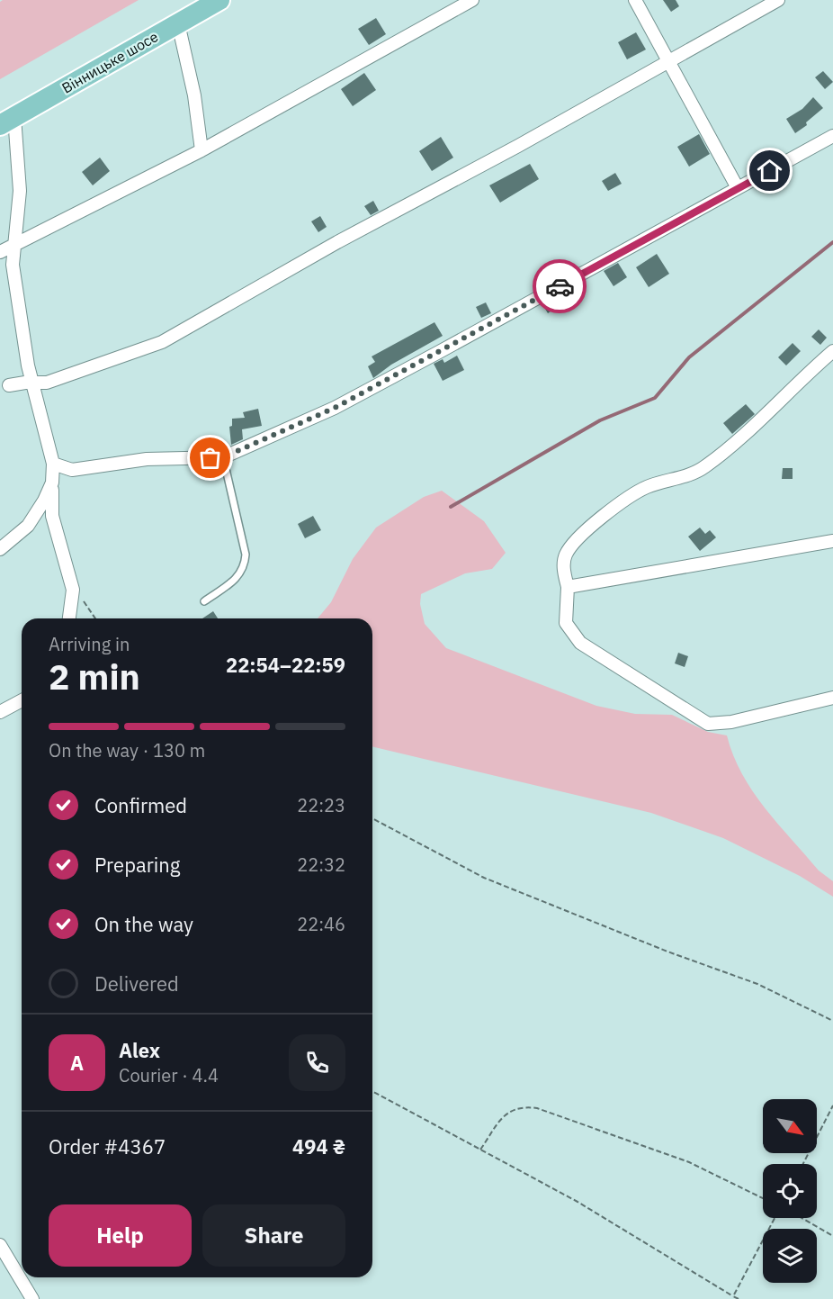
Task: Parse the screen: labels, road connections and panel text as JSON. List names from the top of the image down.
{
  "streets": {
    "main road": ["Вінницьке шосе"]
  },
  "north": "bottom right",
  "page": {
    "heading": ["2 min", "Arriving in", "22:54–22:59"],
    "panel": [
      "Alex",
      "Courier · 4.4",
      "Order #4367",
      "494 ₴"
    ],
    "bar": "On the way · 130 m",
    "list": [
      ["Confirmed", "22:23"],
      ["Preparing", "22:32"],
      ["On the way", "22:46"],
      "Delivered"
    ],
    "round": "A",
    "buttons": ["Help", "Share"]
  }
}
